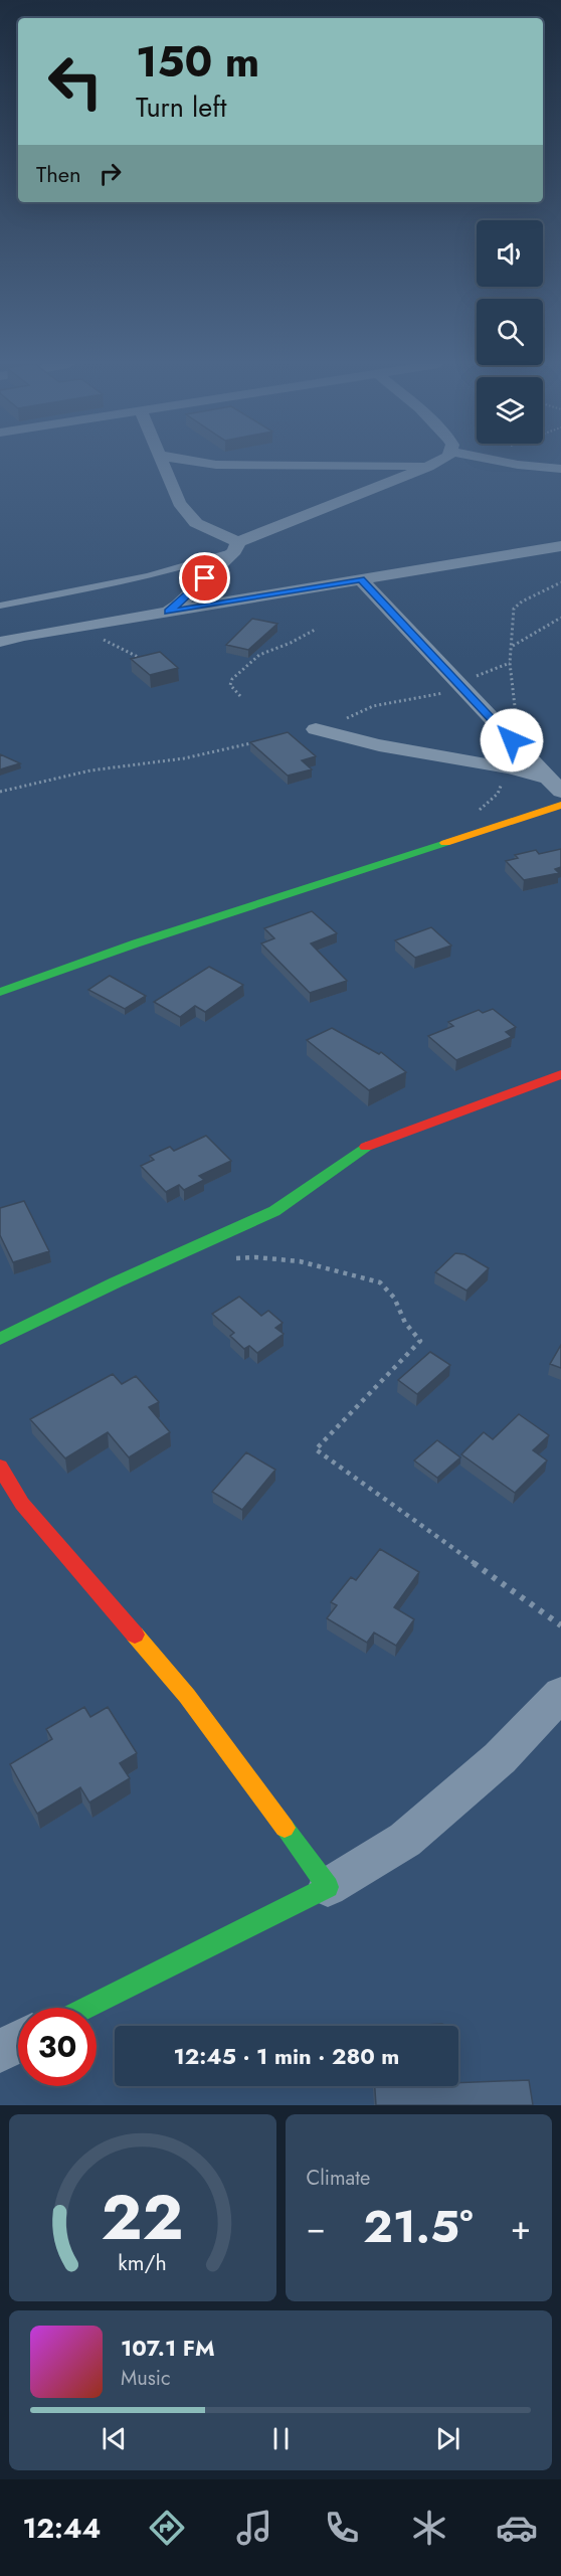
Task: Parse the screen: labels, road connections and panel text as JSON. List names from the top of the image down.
{
  "page": {
    "turn": ["150 m", "Turn left"],
    "then": "Then",
    "limit": "30",
    "trip": "12:45 · 1 min · 280 m",
    "tile": "Climate",
    "heat": ["−", "21.5°", "+"],
    "song": ["107.1 FM", "Music"],
    "tabs": "12:44",
    "gauge": ["22", "km/h"]
  }
}
